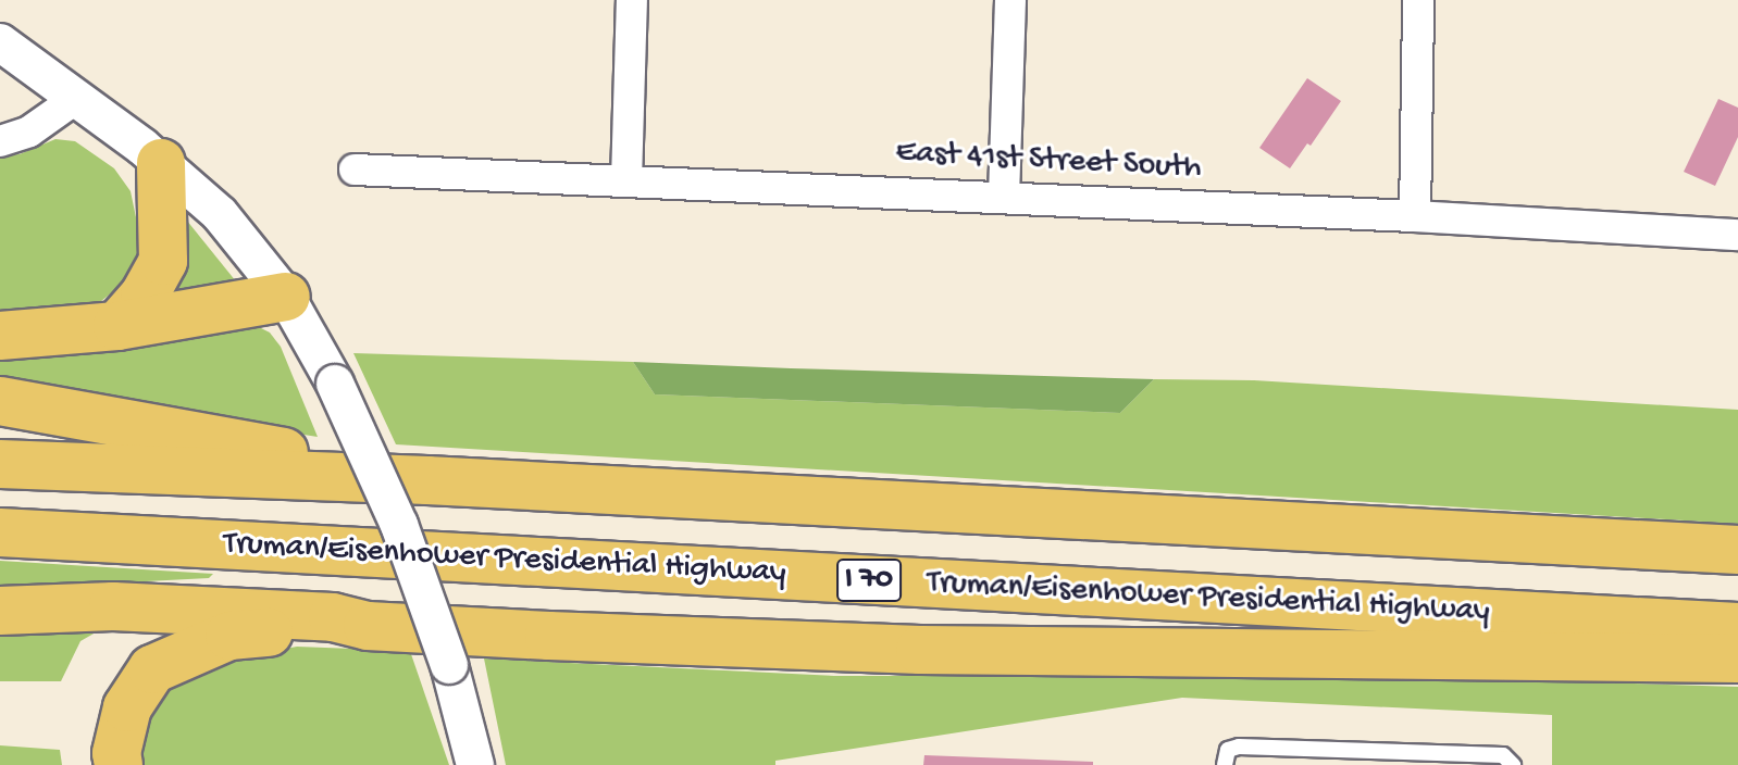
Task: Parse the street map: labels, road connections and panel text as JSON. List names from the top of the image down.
{
  "streets": {
    "highway": ["Truman/Eisenhower Presidential Highway", "I 70"],
    "street": ["East 41st Street South"]
  }
}
